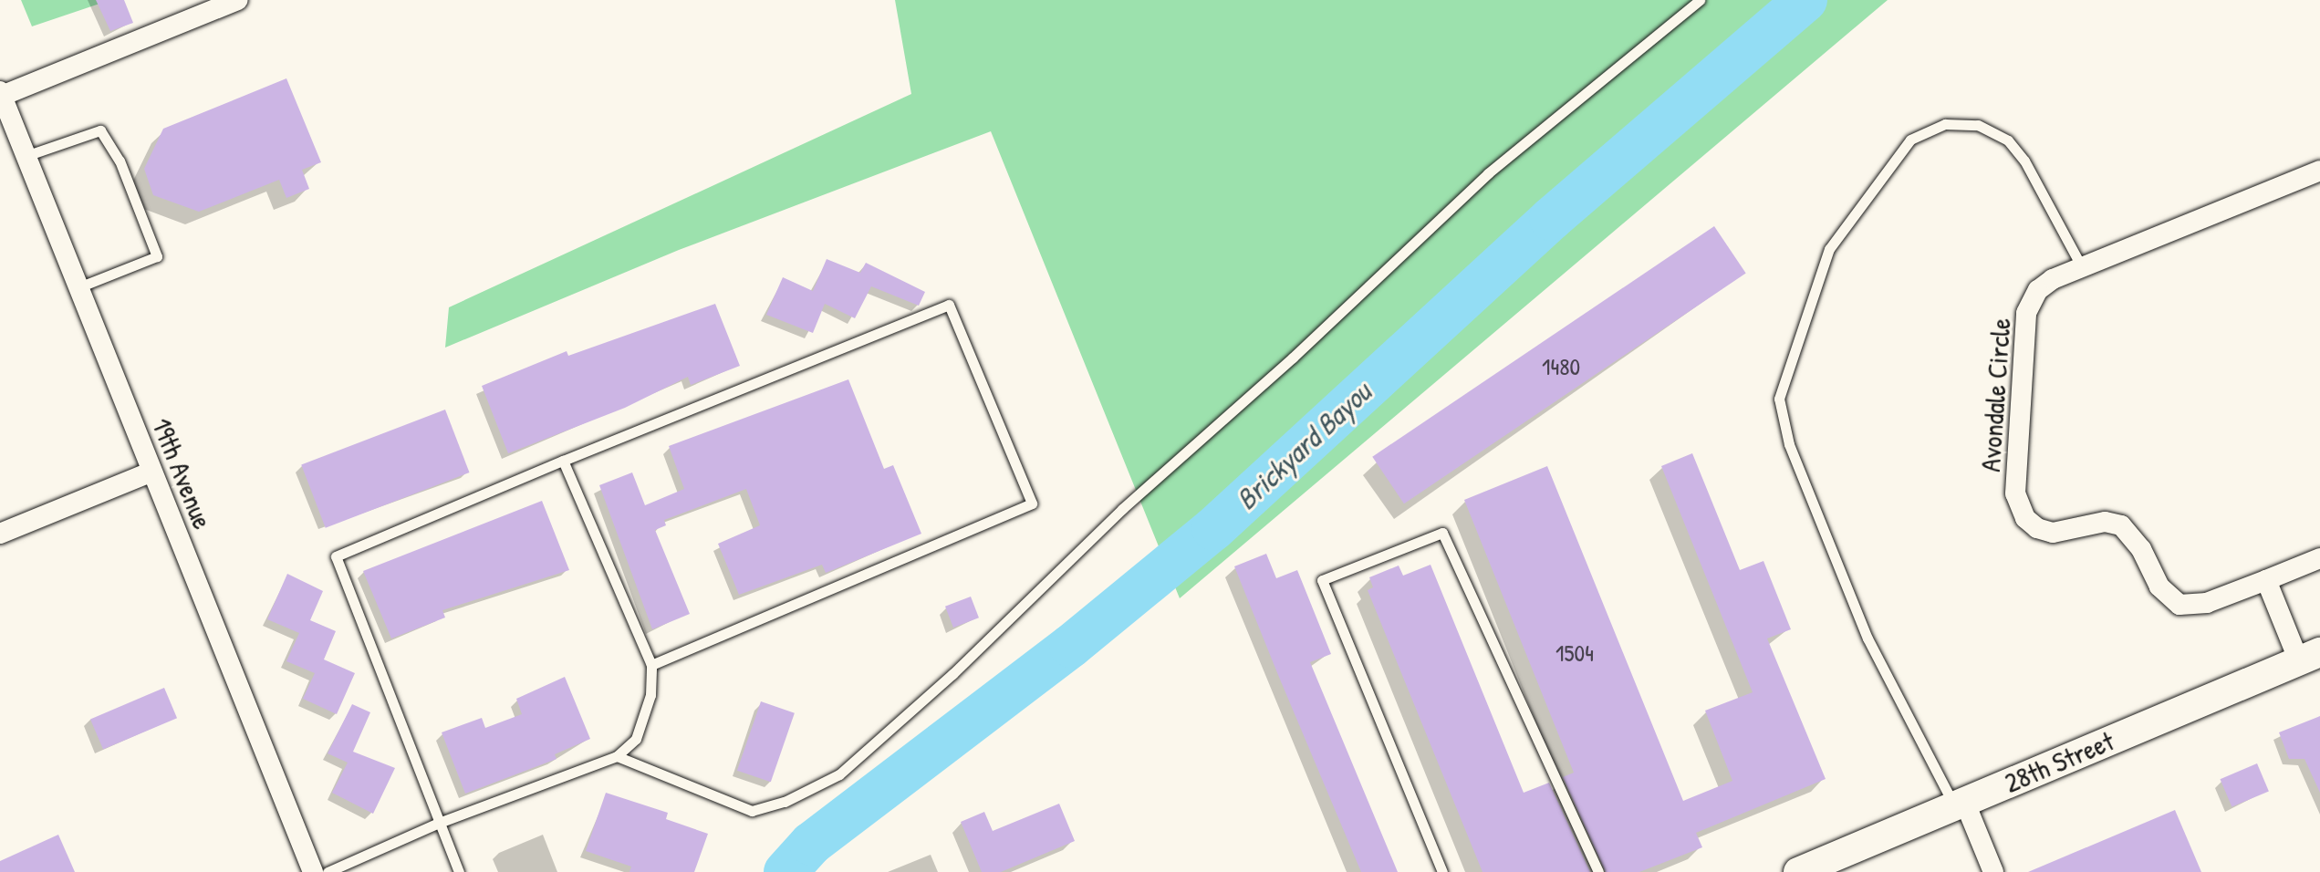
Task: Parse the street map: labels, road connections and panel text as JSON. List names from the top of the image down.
{
  "streets": {
    "main road": ["28th Street"],
    "street": ["Avondale Circle", "19th Avenue"]
  },
  "water": ["Brickyard Bayou"],
  "house_numbers": ["1480", "1504"]
}
